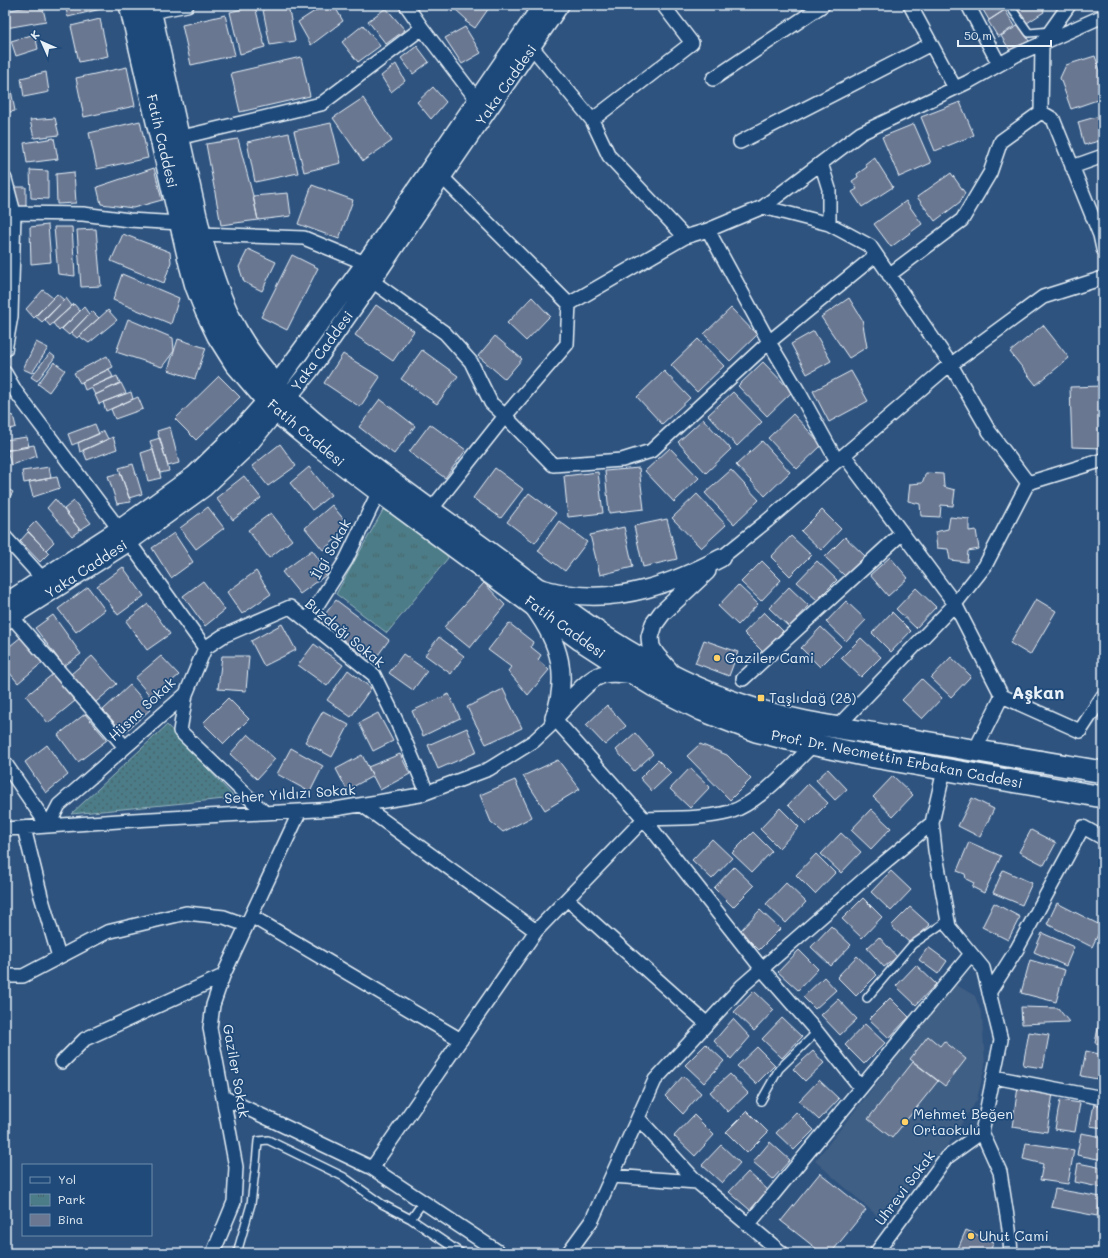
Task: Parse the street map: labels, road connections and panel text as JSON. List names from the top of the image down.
{
  "streets": {
    "main road": ["Fatih Caddesi", "Prof. Dr. Necmettin Erbakan Caddesi"],
    "street": [
      "Yaka Caddesi",
      "İlgi Sokak",
      "Buzdağı Sokak",
      "Hüsna Sokak",
      "Seher Yıldızı Sokak",
      "Gaziler Sokak",
      "Uhrevi Sokak"
    ]
  },
  "crossings": [
    ["Yaka Caddesi", "Fatih Caddesi"],
    ["Fatih Caddesi", "İlgi Sokak"],
    ["Fatih Caddesi", "Prof. Dr. Necmettin Erbakan Caddesi"],
    ["İlgi Sokak", "Buzdağı Sokak"],
    ["Buzdağı Sokak", "Hüsna Sokak"],
    ["Buzdağı Sokak", "Seher Yıldızı Sokak"],
    ["Hüsna Sokak", "Seher Yıldızı Sokak"],
    ["Seher Yıldızı Sokak", "Gaziler Sokak"]
  ],
  "districts": ["Aşkan"],
  "places": {
    "other": ["Gaziler Cami", "Mehmet Beğen Ortaokulu", "Uhut Cami"],
    "transit": ["Taşlıdağ (28)"]
  },
  "legend": ["Yol", "Park", "Bina"],
  "scale_bar": "50 m",
  "north": "top left"
}
